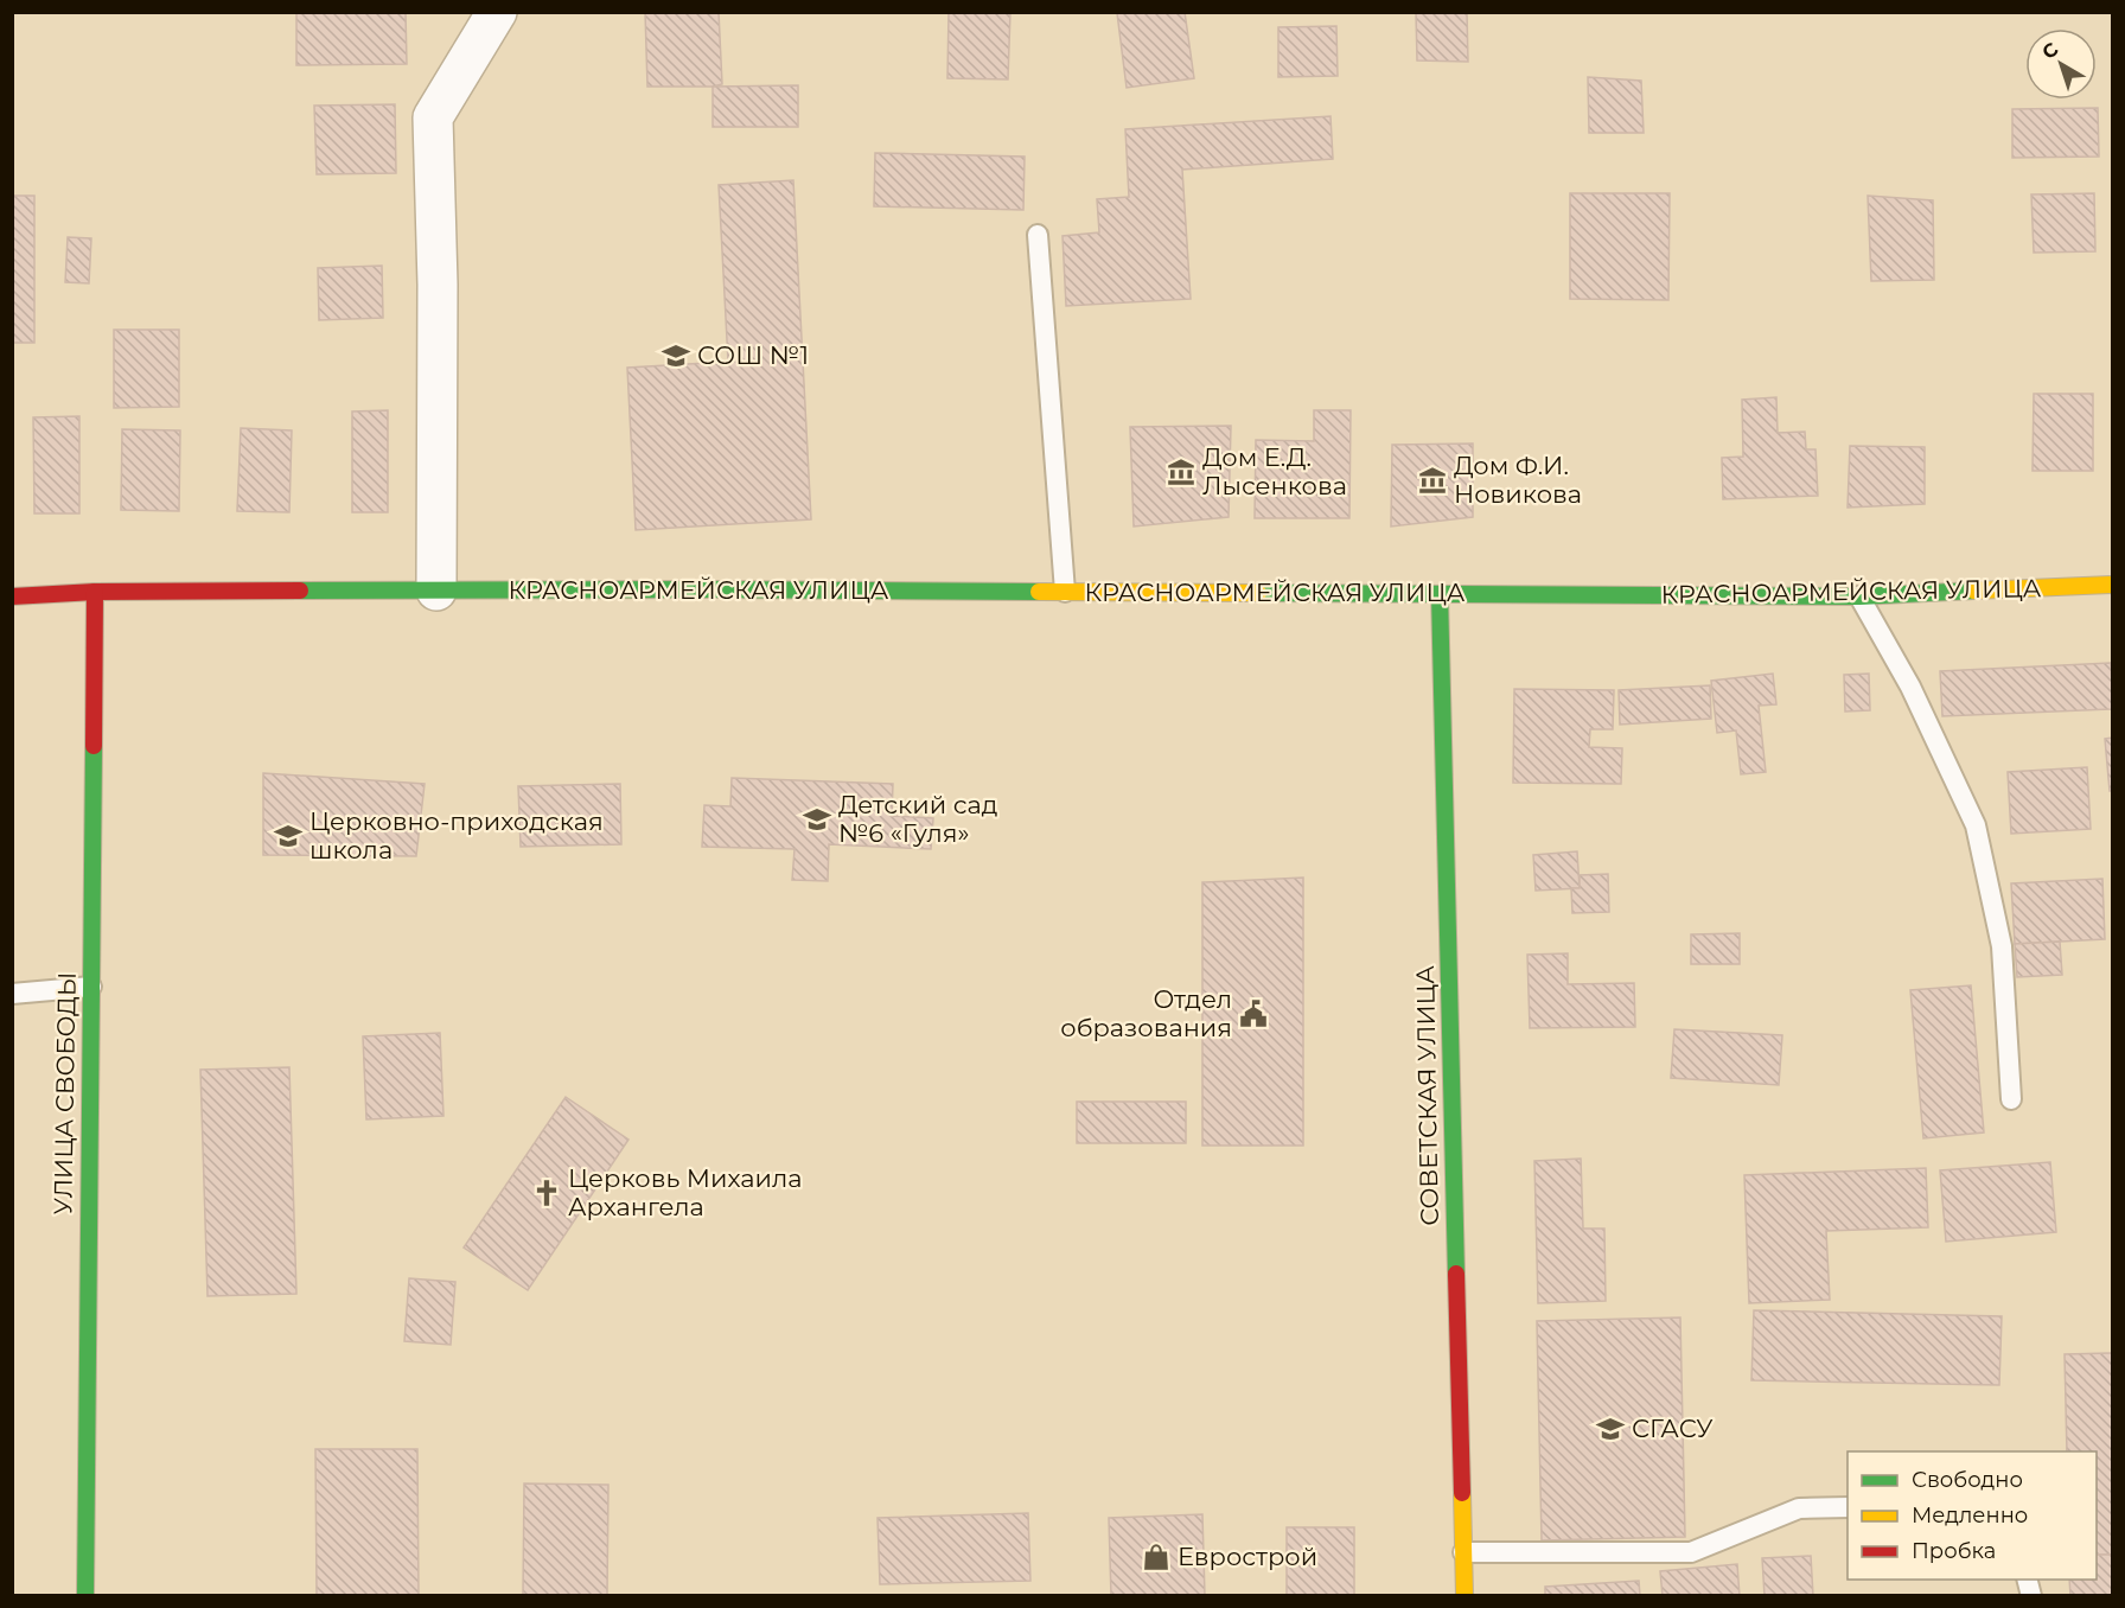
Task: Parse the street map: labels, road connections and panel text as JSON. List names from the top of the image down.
{
  "streets": {
    "main road": ["КРАСНОАРМЕЙСКАЯ УЛИЦА", "УЛИЦА СВОБОДЫ", "СОВЕТСКАЯ УЛИЦА"]
  },
  "crossings": [
    ["КРАСНОАРМЕЙСКАЯ УЛИЦА", "УЛИЦА СВОБОДЫ"],
    ["КРАСНОАРМЕЙСКАЯ УЛИЦА", "СОВЕТСКАЯ УЛИЦА"]
  ],
  "places": {
    "school or university": [
      "СОШ №1",
      "Детский сад №6 «Гуля»",
      "Церковно-приходская школа",
      "СГАСУ"
    ],
    "museum": ["Дом Е.Д. Лысенкова", "Дом Ф.И. Новикова"],
    "public building": ["Отдел образования"],
    "church": ["Церковь Михаила Архангела"],
    "shop": ["Еврострой"]
  },
  "legend": ["Свободно", "Медленно", "Пробка"],
  "north": "top left"
}
